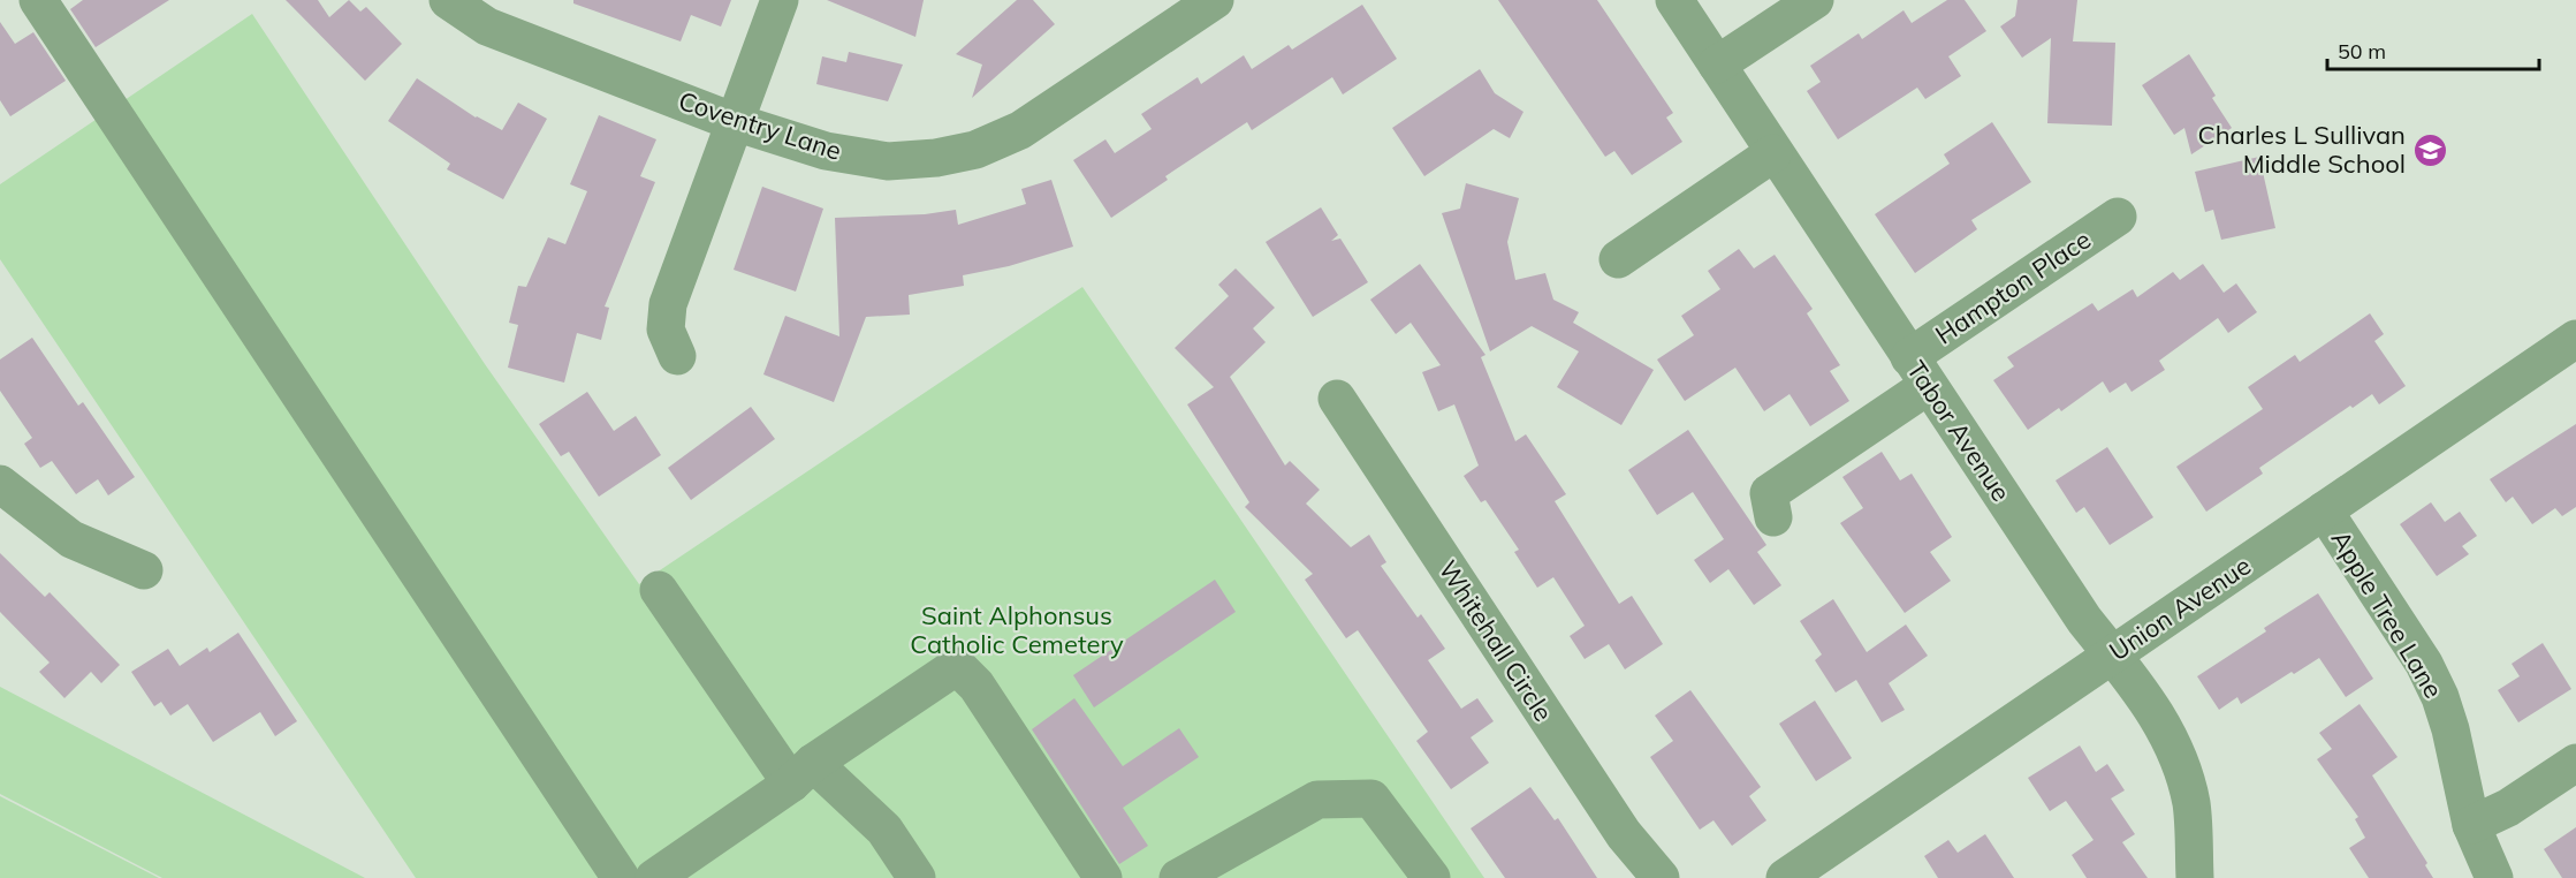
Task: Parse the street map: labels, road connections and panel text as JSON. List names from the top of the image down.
{
  "streets": {
    "street": [
      "Coventry Lane",
      "Hampton Place",
      "Tabor Avenue",
      "Union Avenue",
      "Apple Tree Lane",
      "Whitehall Circle"
    ]
  },
  "crossings": [
    ["Hampton Place", "Tabor Avenue"],
    ["Tabor Avenue", "Union Avenue"],
    ["Union Avenue", "Apple Tree Lane"]
  ],
  "parks": ["Saint Alphonsus Catholic Cemetery"],
  "places": {
    "school or university": ["Charles L Sullivan Middle School"]
  },
  "scale_bar": "50 m"
}
